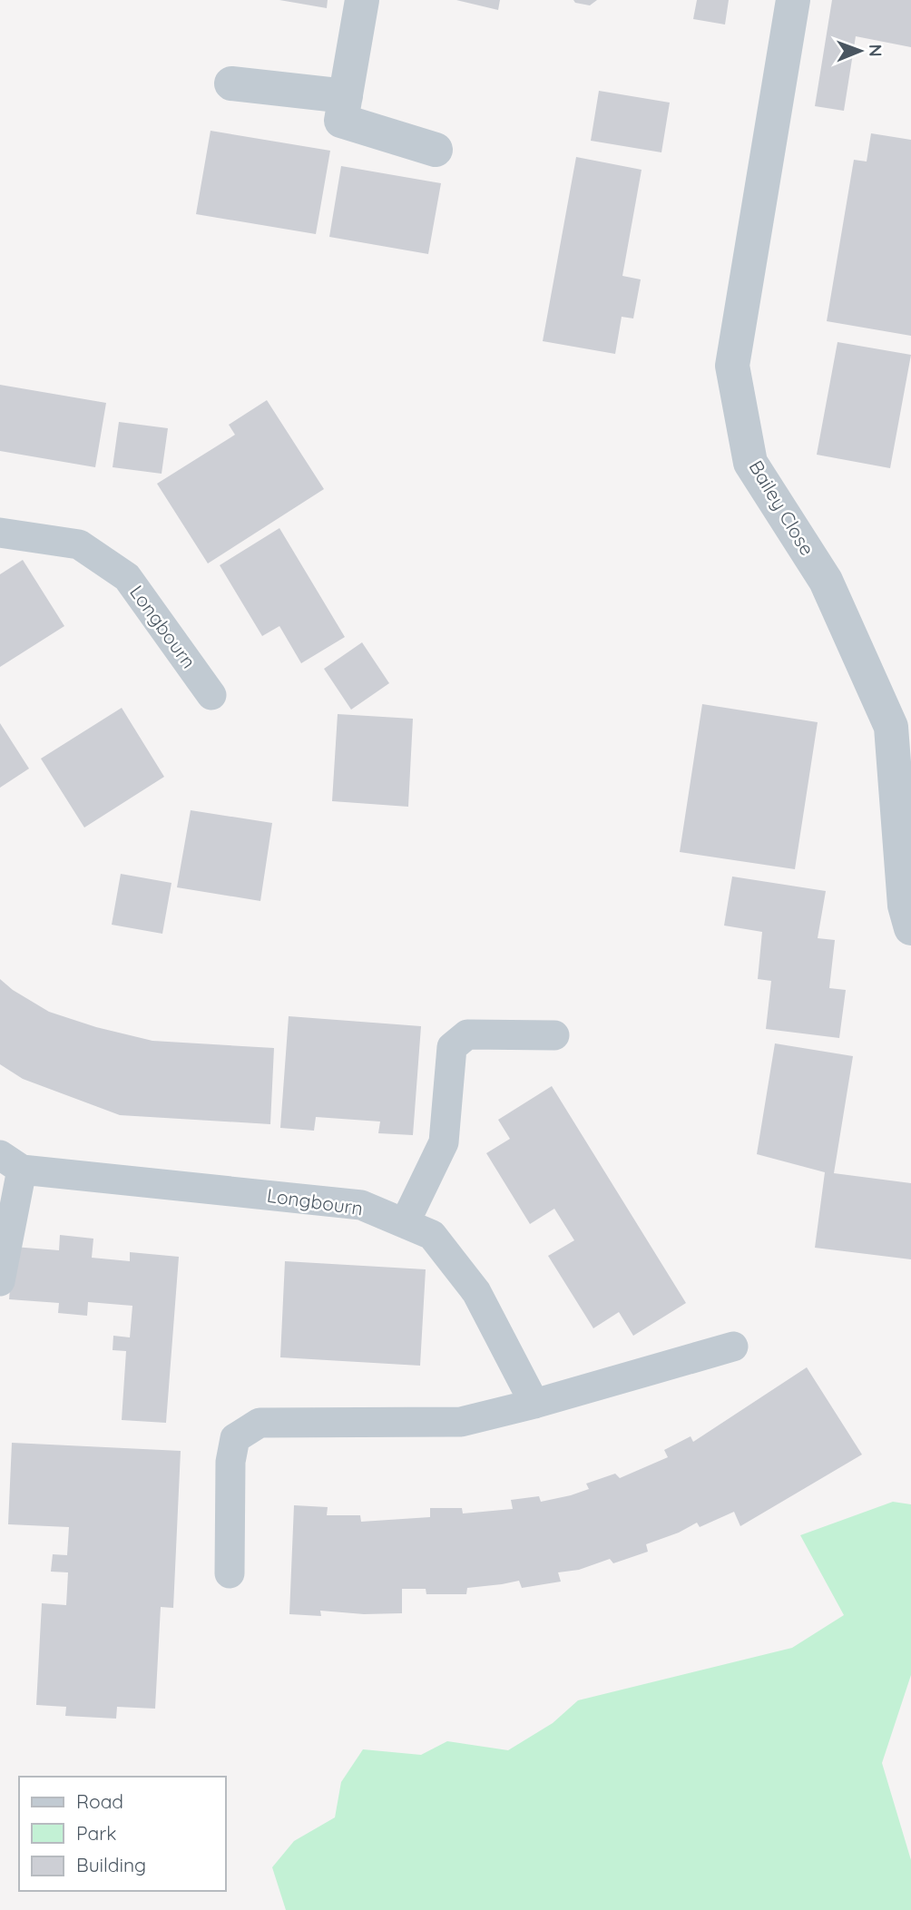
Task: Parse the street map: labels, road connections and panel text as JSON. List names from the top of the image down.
{
  "streets": {
    "street": ["Bailey Close"],
    "lane": ["Longbourn"]
  },
  "legend": ["Road", "Park", "Building"],
  "north": "right"
}
